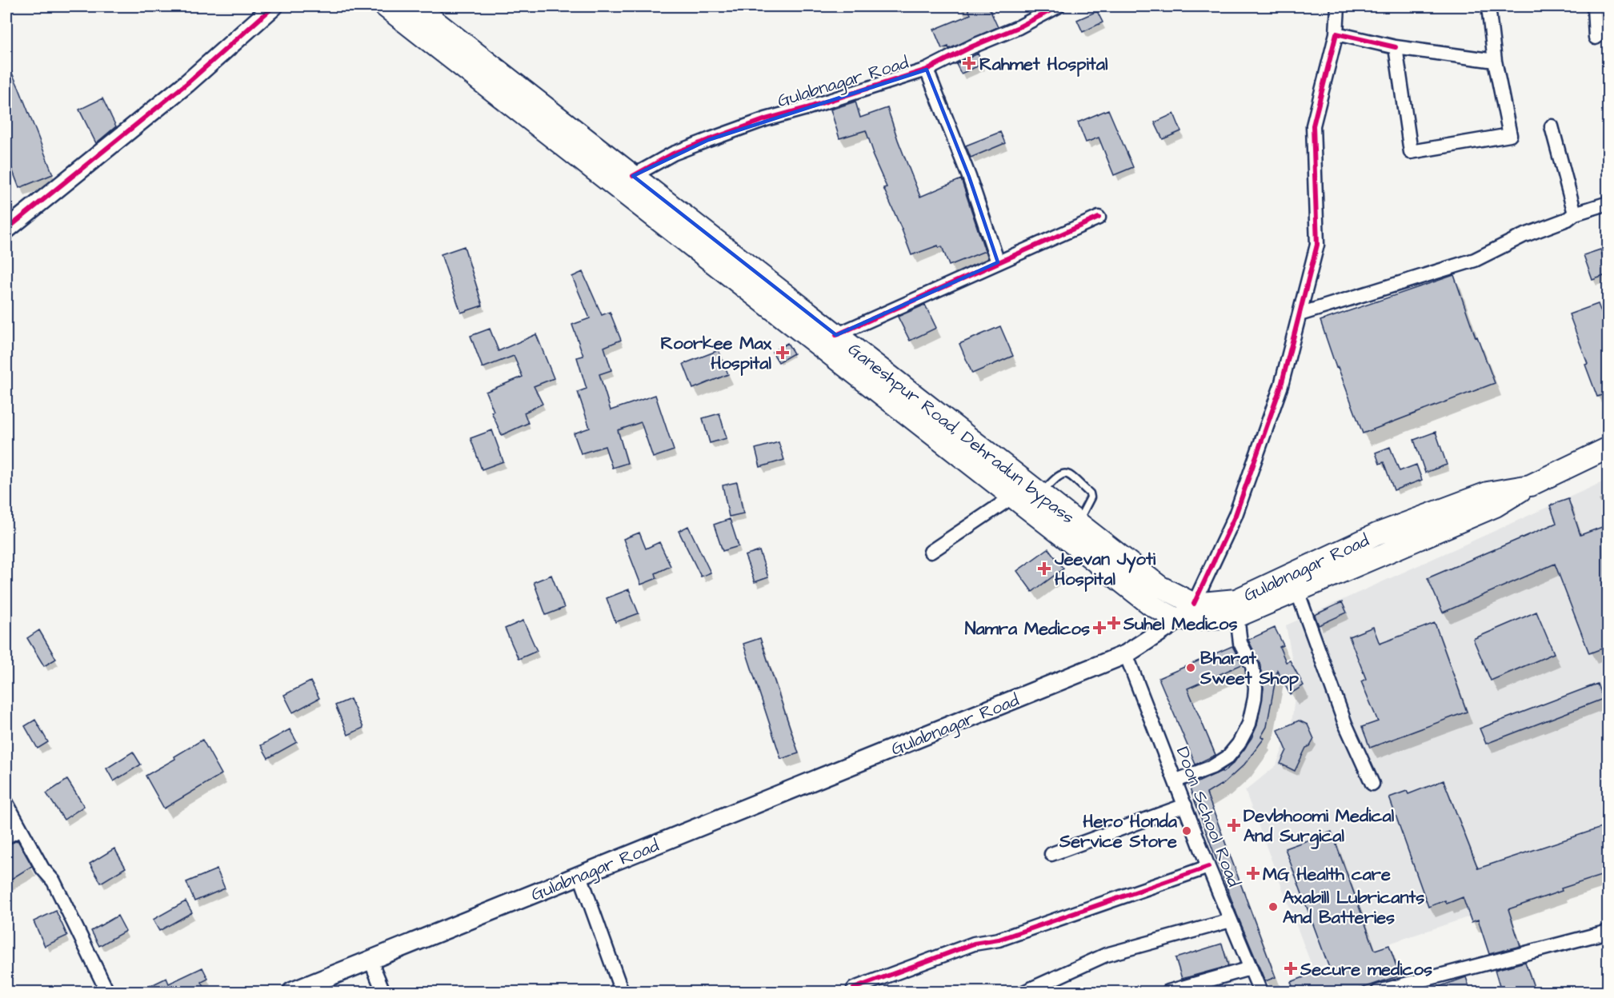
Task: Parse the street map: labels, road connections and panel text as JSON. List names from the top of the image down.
{
  "streets": {
    "main road": ["Gulabnagar Road", "Ganeshpur Road, Dehradun bypass"],
    "street": ["Doon School Road"]
  },
  "crossings": [
    ["Gulabnagar Road", "Ganeshpur Road, Dehradun bypass"],
    ["Gulabnagar Road", "Doon School Road"]
  ],
  "places": {
    "health": [
      "Rahmet Hospital",
      "Roorkee Max Hospital",
      "Jeevan Jyoti Hospital",
      "Suhel Medicos",
      "Namra Medicos",
      "Devbhoomi Medical And Surgical",
      "MG Health care",
      "Secure medicos"
    ],
    "other": ["Bharat Sweet Shop", "Hero Honda Service Store", "Axabill Lubricants And Batteries"]
  }
}
